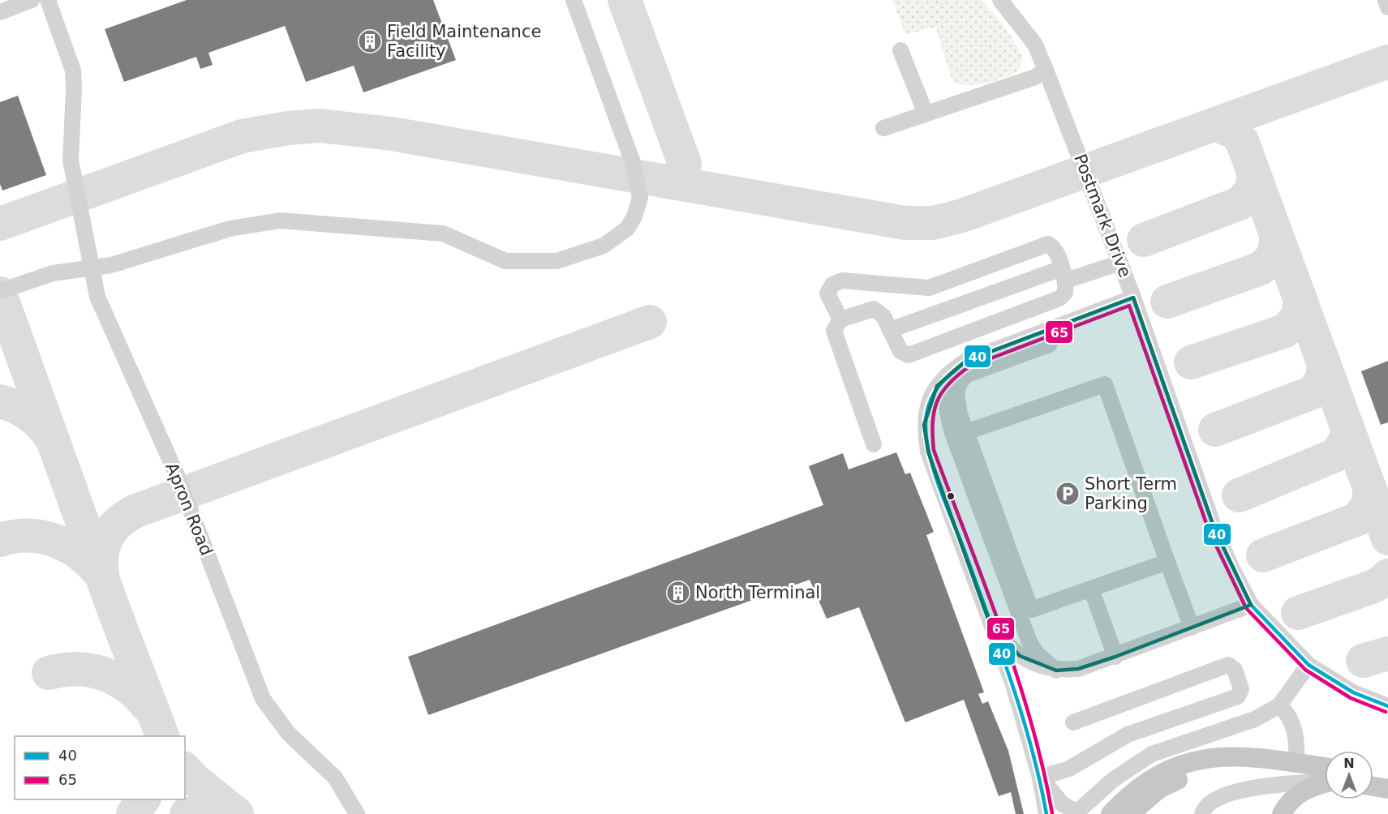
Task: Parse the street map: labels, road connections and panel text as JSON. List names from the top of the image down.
{
  "streets": {
    "street": ["Postmark Drive", "Apron Road"]
  },
  "places": {
    "building": ["Field Maintenance Facility", "North Terminal"],
    "parking": ["Short Term Parking"]
  },
  "lines": ["transit line 40", "transit line 65"],
  "legend": ["40", "65"],
  "north": "top"
}
